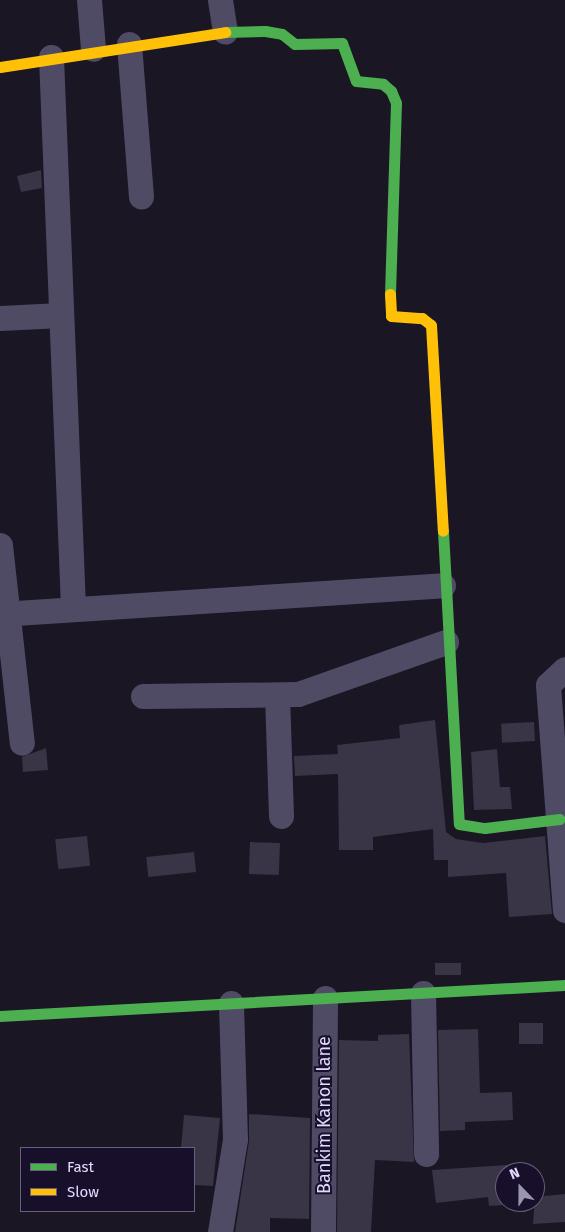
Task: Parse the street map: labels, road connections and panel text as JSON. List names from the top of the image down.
{
  "streets": {
    "street": ["Bankim Kanon lane"]
  },
  "legend": ["Fast", "Slow"],
  "north": "top"
}
